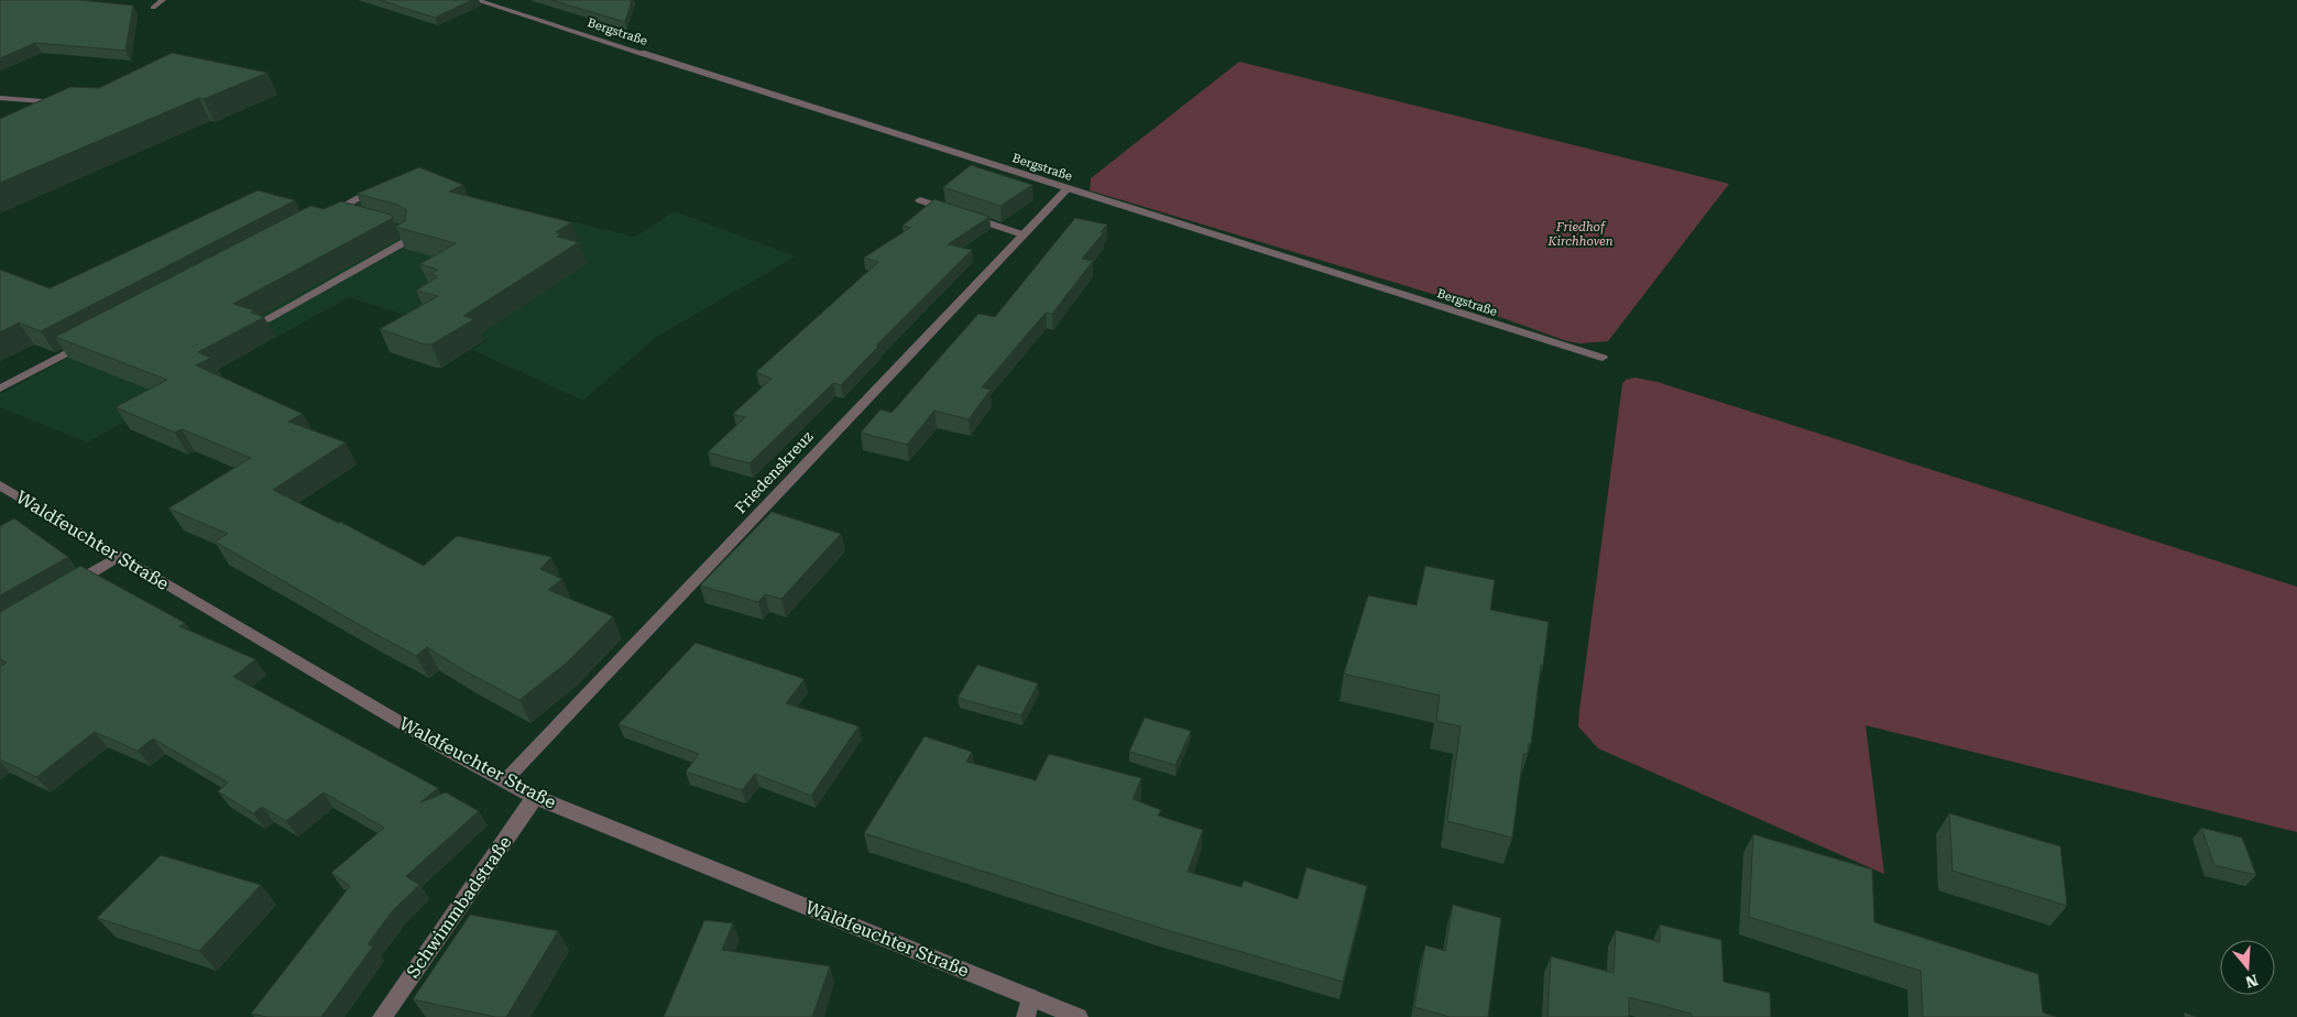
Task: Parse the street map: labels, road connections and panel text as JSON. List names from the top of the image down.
{
  "streets": {
    "street": [
      "Bergstraße",
      "Friedenskreuz",
      "Waldfeuchter Straße",
      "Schwimmbadstraße"
    ]
  },
  "crossings": [
    ["Bergstraße", "Friedenskreuz"],
    ["Friedenskreuz", "Waldfeuchter Straße"],
    ["Waldfeuchter Straße", "Schwimmbadstraße"]
  ],
  "parks": ["Friedhof Kirchhoven"],
  "north": "bottom"
}
